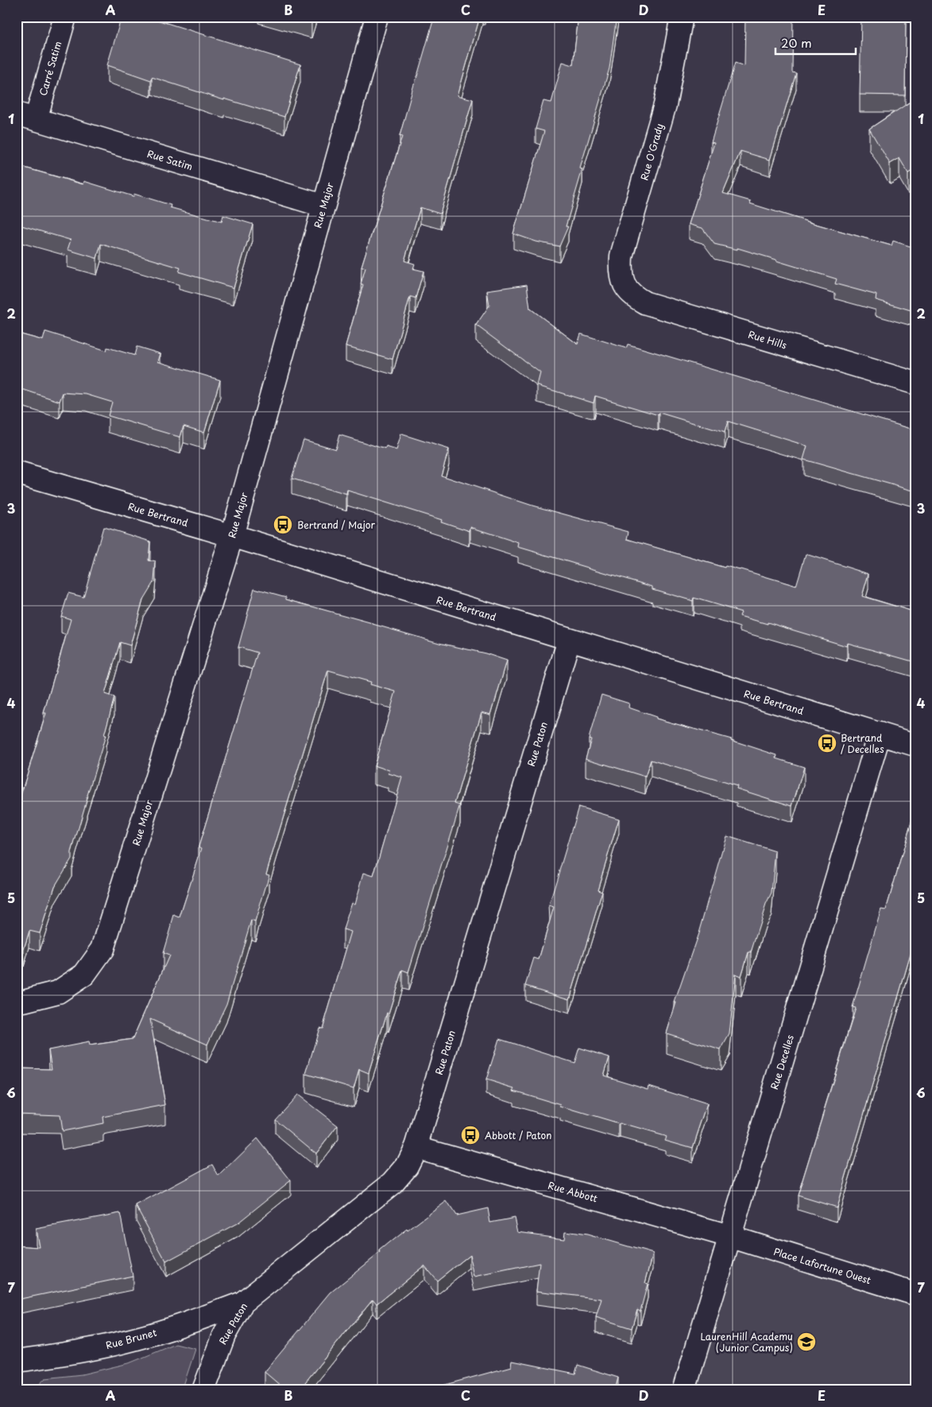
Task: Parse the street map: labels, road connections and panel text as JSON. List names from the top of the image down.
{
  "streets": {
    "street": [
      "Carré Satim",
      "Rue O'Grady",
      "Rue Satim",
      "Rue Major",
      "Rue Hills",
      "Rue Bertrand",
      "Rue Paton",
      "Rue Decelles",
      "Rue Abbott",
      "Place Lafortune Ouest",
      "Rue Brunet"
    ]
  },
  "crossings": [
    ["Carré Satim", "Rue Satim"],
    ["Rue O'Grady", "Rue Hills"],
    ["Rue Satim", "Rue Major"],
    ["Rue Major", "Rue Bertrand"],
    ["Rue Bertrand", "Rue Paton"],
    ["Rue Bertrand", "Rue Decelles"],
    ["Rue Paton", "Rue Abbott"],
    ["Rue Paton", "Rue Brunet"],
    ["Rue Decelles", "Rue Abbott"],
    ["Rue Decelles", "Place Lafortune Ouest"],
    ["Rue Abbott", "Place Lafortune Ouest"]
  ],
  "places": {
    "bus stop": ["Bertrand / Major", "Bertrand / Decelles", "Abbott / Paton"],
    "school or university": ["LaurenHill Academy (Junior Campus)"]
  },
  "scale_bar": "20 m",
  "grid": {
    "columns": [
      "A",
      "B",
      "C",
      "D",
      "E"
    ],
    "rows": [
      "1",
      "2",
      "3",
      "4",
      "5",
      "6",
      "7"
    ]
  }
}
